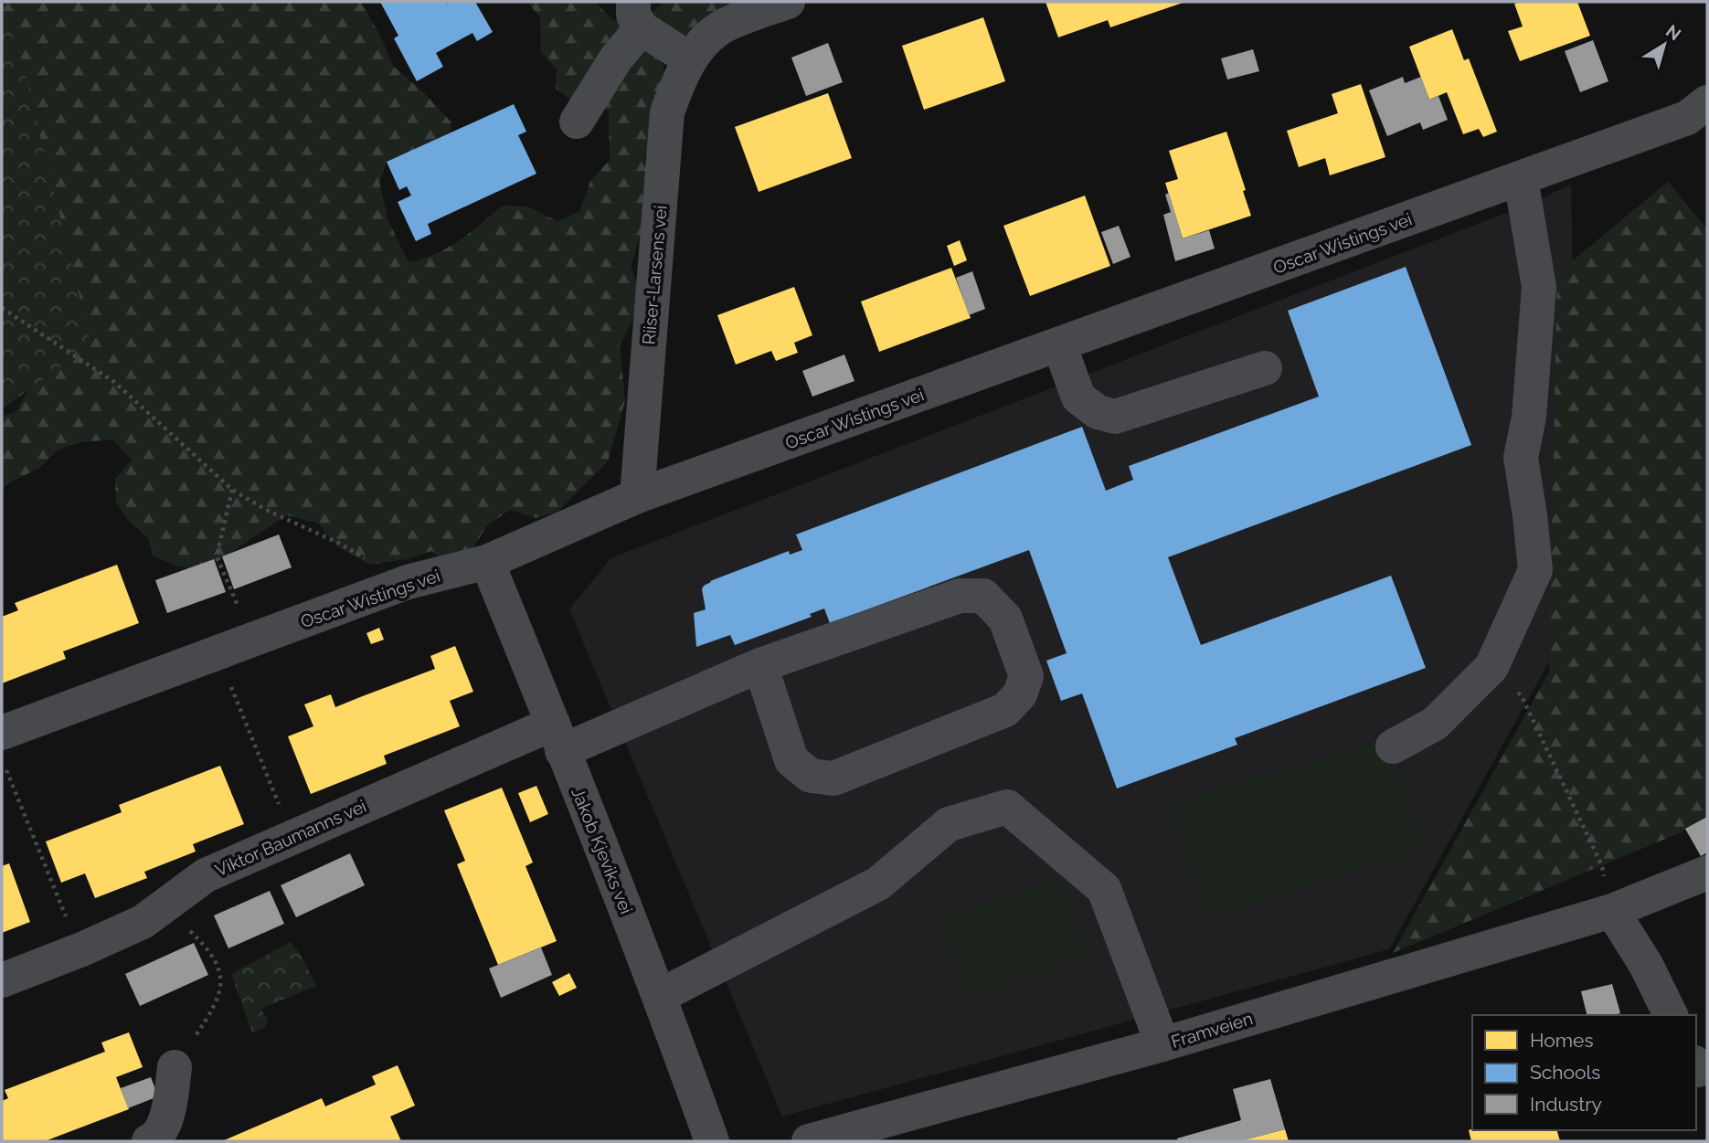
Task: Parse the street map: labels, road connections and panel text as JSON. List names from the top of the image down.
{
  "streets": {
    "street": [
      "Oscar Wistings vei",
      "Riiser-Larsens vei",
      "Viktor Baumanns vei",
      "Jakob Kjeviks vei",
      "Framveien"
    ]
  },
  "crossings": [
    ["Oscar Wistings vei", "Riiser-Larsens vei"],
    ["Oscar Wistings vei", "Jakob Kjeviks vei"],
    ["Viktor Baumanns vei", "Jakob Kjeviks vei"]
  ],
  "legend": ["Homes", "Schools", "Industry"],
  "north": "top right"
}
